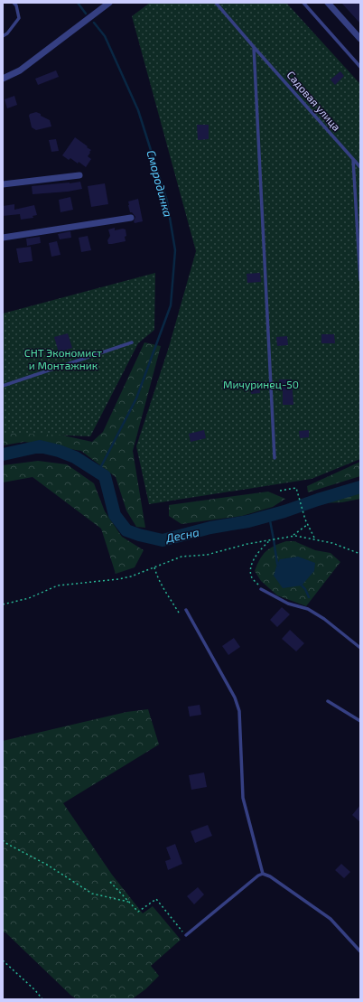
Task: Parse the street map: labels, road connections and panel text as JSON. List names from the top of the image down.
{
  "streets": {
    "lane": ["Садовая улица"]
  },
  "water": ["Смородинка", "Десна"],
  "parks": ["СНТ Экономист и Монтажник", "Мичуринец-50"]
}
